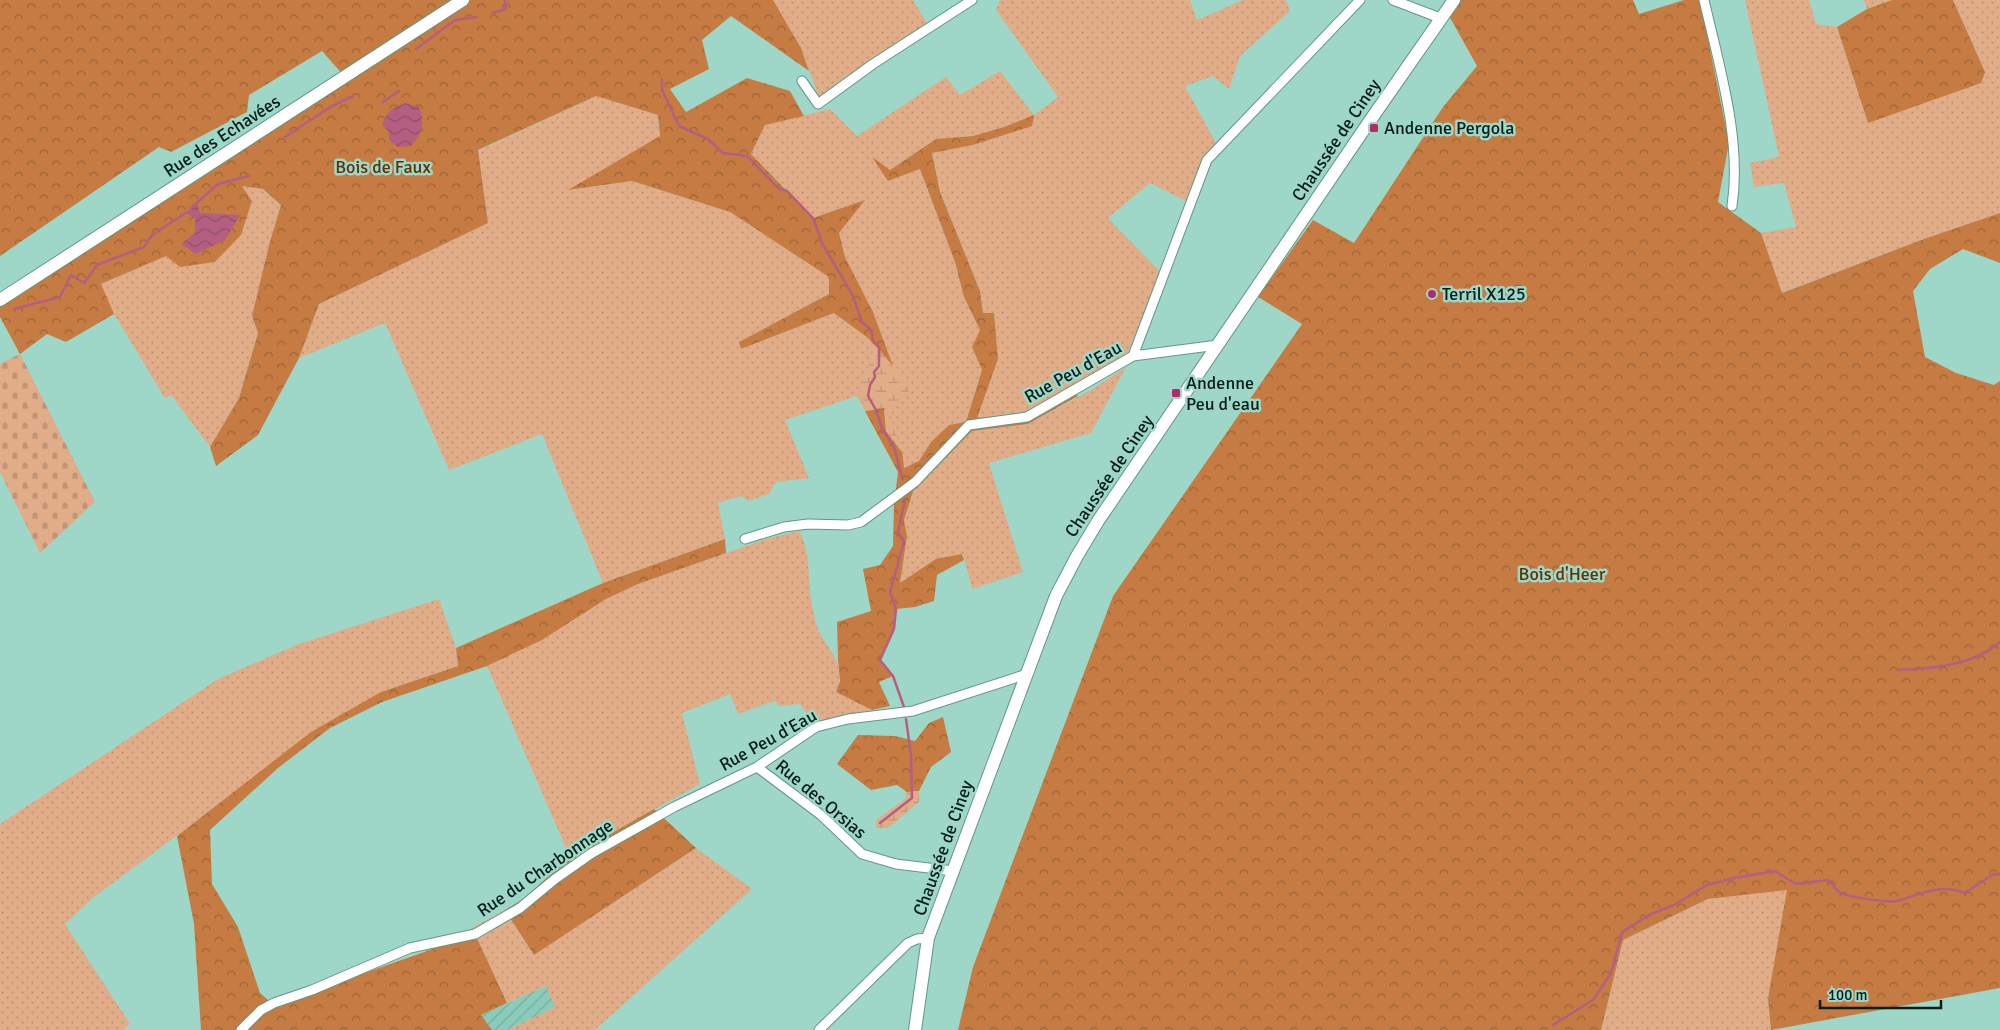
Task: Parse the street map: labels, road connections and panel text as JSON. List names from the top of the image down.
{
  "streets": {
    "main road": ["Rue des Echavées", "Chaussée de Ciney"],
    "street": ["Rue Peu d'Eau", "Rue des Orsias", "Rue du Charbonnage"]
  },
  "crossings": [
    ["Chaussée de Ciney", "Rue Peu d'Eau"],
    ["Chaussée de Ciney", "Rue des Orsias"],
    ["Rue Peu d'Eau", "Rue des Orsias"],
    ["Rue Peu d'Eau", "Rue du Charbonnage"]
  ],
  "parks": ["Bois de Faux", "Bois d'Heer"],
  "places": {
    "transit": ["Andenne Pergola", "Andenne Peu d'eau"],
    "other": ["Terril X125"]
  },
  "scale_bar": "100 m"
}
